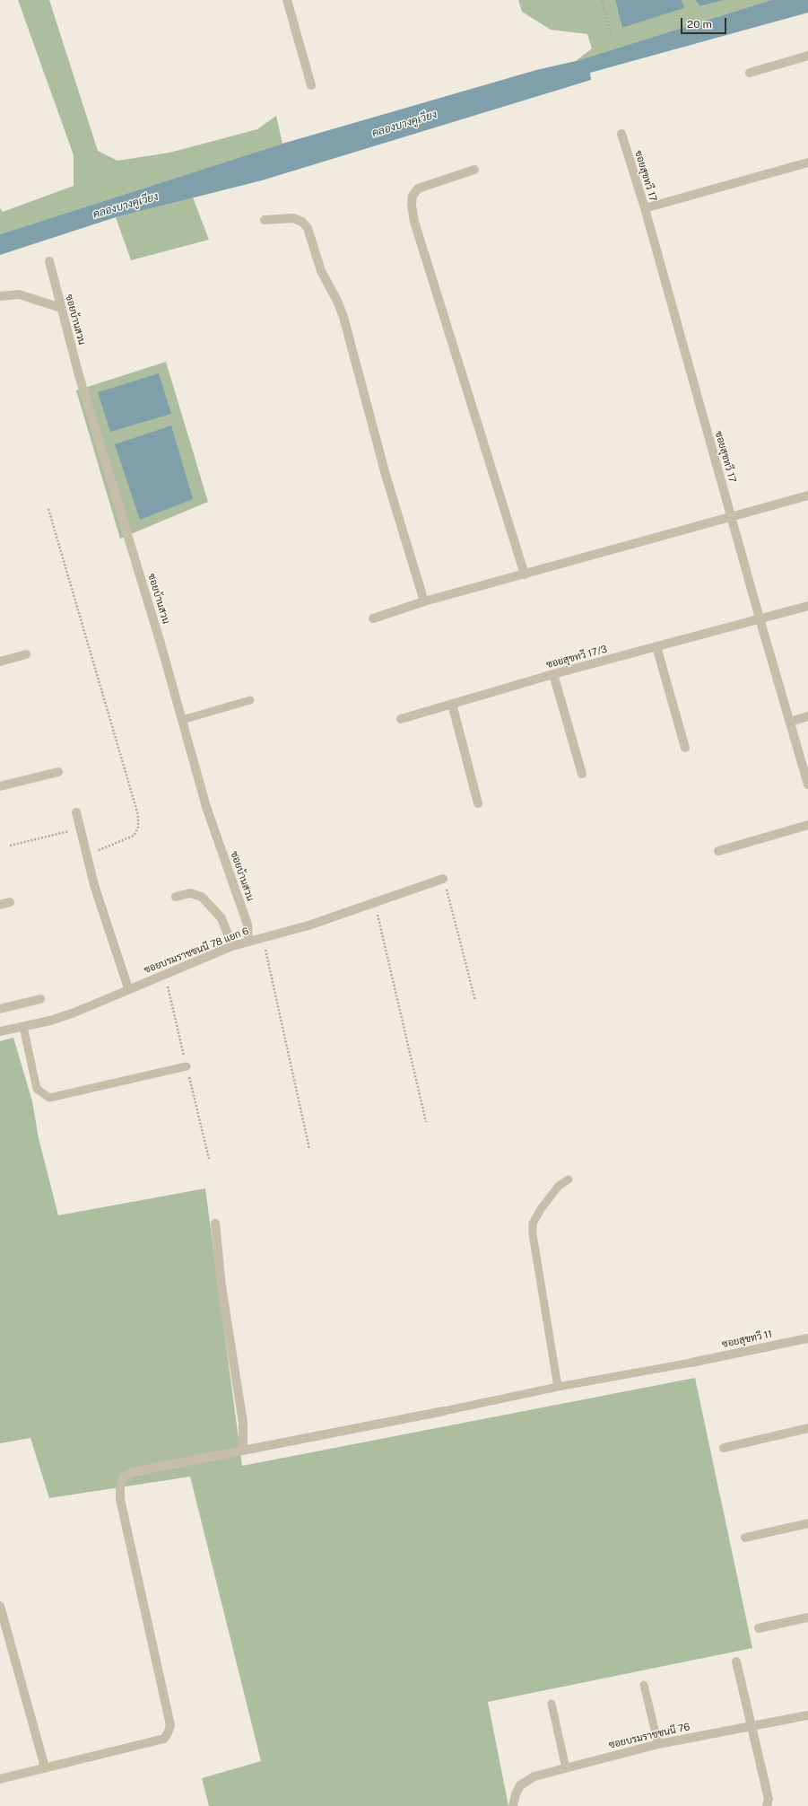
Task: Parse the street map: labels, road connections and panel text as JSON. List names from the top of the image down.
{
  "streets": {
    "street": [
      "ซอยสุขทวี 17",
      "ซอยบ้านสวน",
      "ซอยสุขทวี 17/3",
      "ซอยบรมราชชนนี 78 แยก 6",
      "ซอยสุขทวี 11",
      "ซอยบรมราชชนนี 76"
    ]
  },
  "crossings": [
    ["ซอยสุขทวี 17", "ซอยสุขทวี 17/3"],
    ["ซอยบ้านสวน", "ซอยบรมราชชนนี 78 แยก 6"]
  ],
  "water": ["คลองบางคูเวียง"],
  "scale_bar": "20 m"
}
